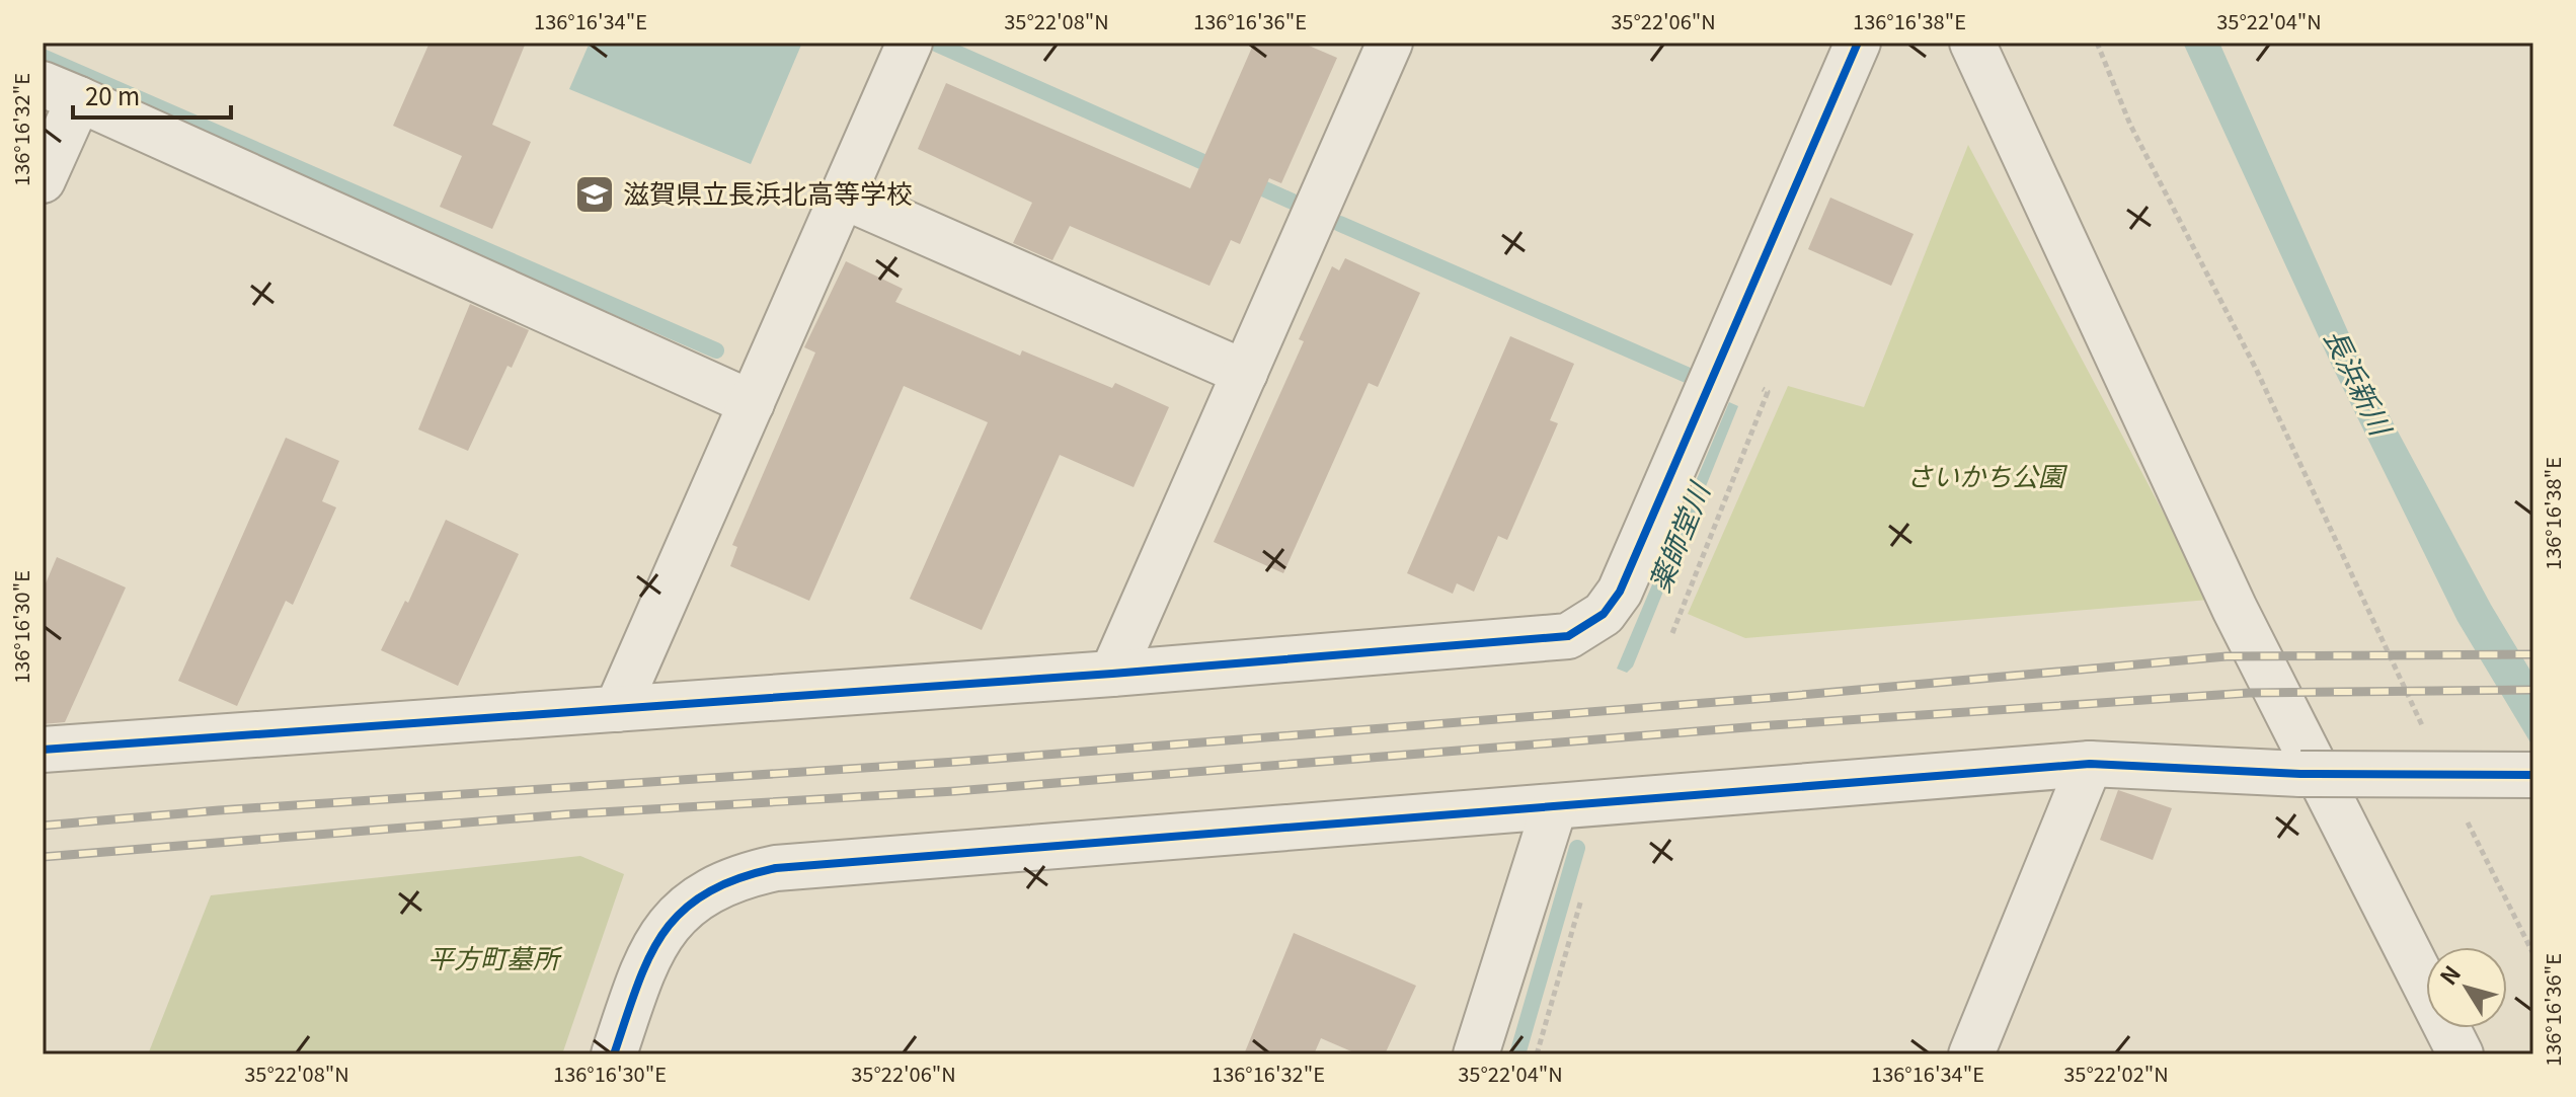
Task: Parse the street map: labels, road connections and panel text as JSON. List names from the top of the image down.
{
  "water": ["長浜新川", "薬師堂川"],
  "parks": ["さいかち公園", "平方町墓所"],
  "places": {
    "school or university": ["滋賀県立長浜北高等学校"]
  },
  "scale_bar": "20 m",
  "north": "top left",
  "coordinates": [
    "136°16'34\"E",
    "35°22'08\"N",
    "136°16'36\"E",
    "35°22'06\"N",
    "136°16'38\"E",
    "35°22'04\"N",
    "136°16'32\"E",
    "136°16'30\"E",
    "35°22'02\"N"
  ]
}
